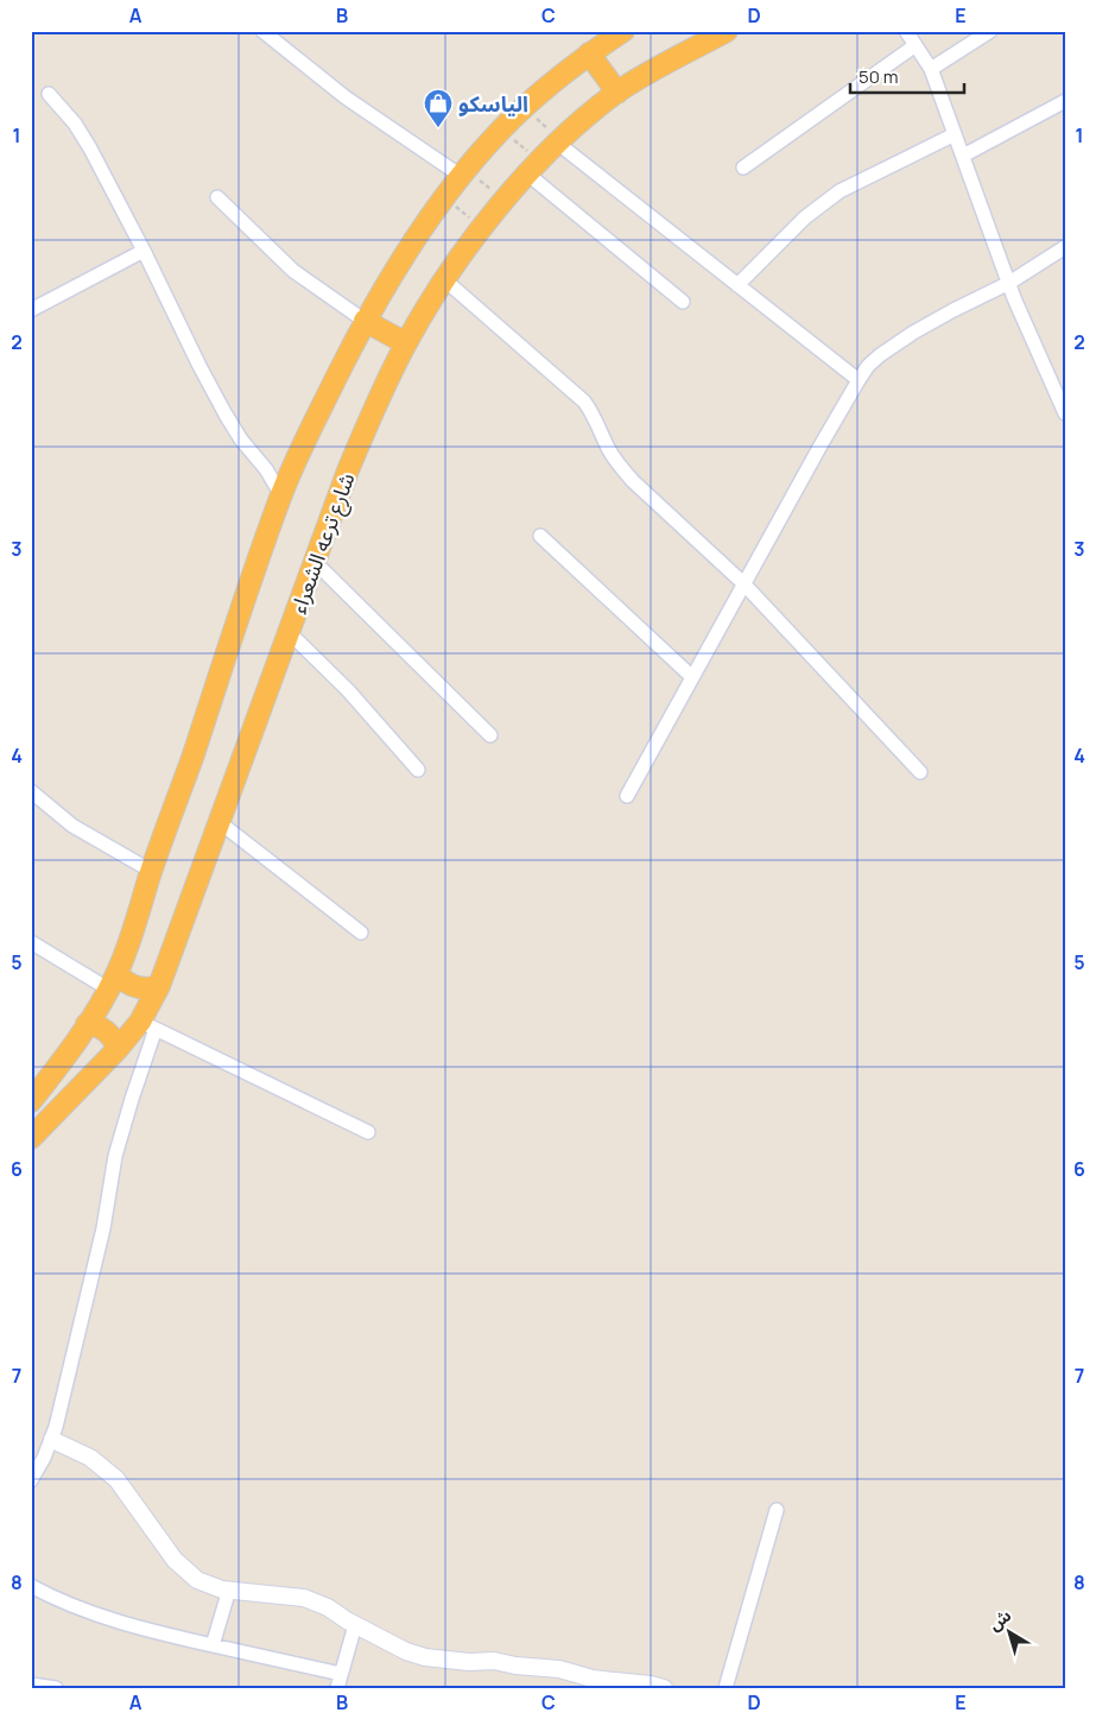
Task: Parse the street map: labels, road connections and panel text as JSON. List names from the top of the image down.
{
  "streets": {
    "highway": ["شارع ترعه الشعراء"]
  },
  "places": {
    "shop": ["الياسكو"]
  },
  "scale_bar": "50 m",
  "north": "top left",
  "grid": {
    "columns": [
      "A",
      "B",
      "C",
      "D",
      "E"
    ],
    "rows": [
      "1",
      "2",
      "3",
      "4",
      "5",
      "6",
      "7",
      "8"
    ]
  }
}
